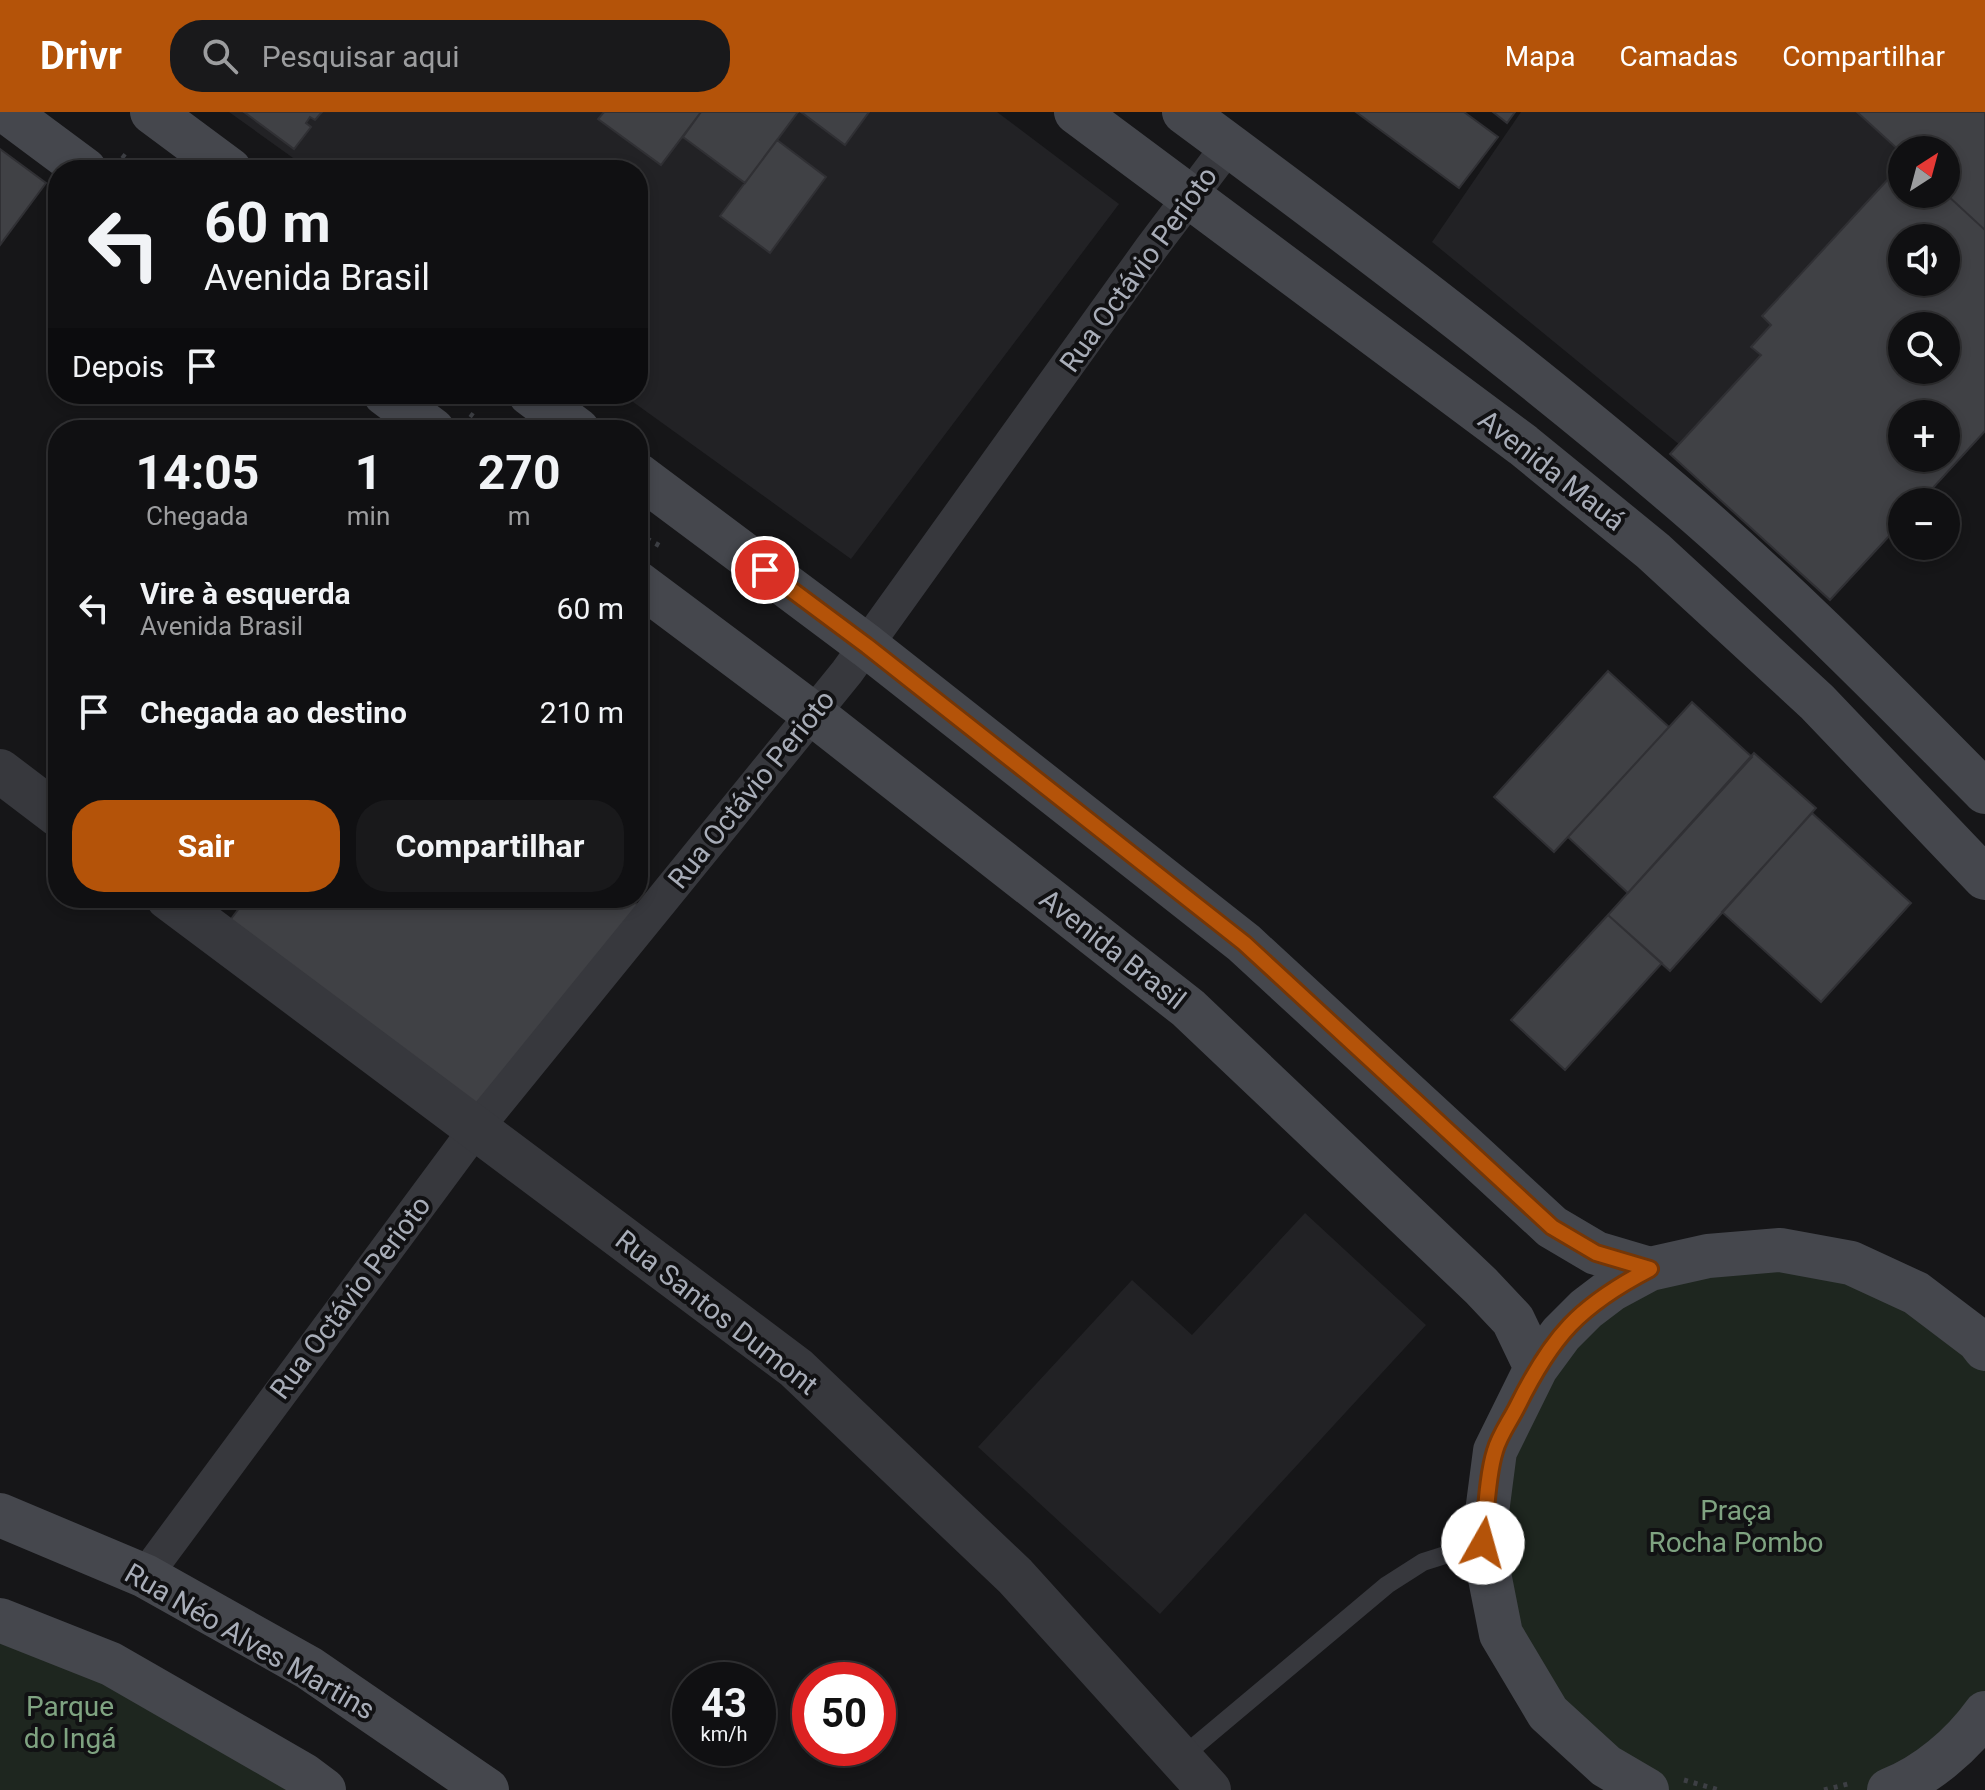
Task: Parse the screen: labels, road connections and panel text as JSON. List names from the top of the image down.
{
  "streets": {
    "main road": ["Avenida Mauá", "Avenida Brasil", "Rua Néo Alves Martins"],
    "street": ["Rua Octávio Perioto", "Rua Santos Dumont"]
  },
  "crossings": [
    ["Rua Octávio Perioto", "Avenida Mauá"],
    ["Rua Octávio Perioto", "Avenida Brasil"],
    ["Rua Octávio Perioto", "Rua Santos Dumont"],
    ["Rua Octávio Perioto", "Rua Néo Alves Martins"]
  ],
  "parks": ["Praça Rocha Pombo", "Parque do Ingá"],
  "north": "top right",
  "page": {
    "header": "Drivr",
    "search": "Pesquisar aqui",
    "nav": ["Mapa", "Camadas", "Compartilhar"],
    "map_buttons": ["+", "−"],
    "turn": ["60 m", "Avenida Brasil"],
    "then": "Depois",
    "eta": [
      "14:05",
      "Chegada",
      "1",
      "min",
      "270",
      "m"
    ],
    "list": [
      {
        "name": "Vire à esquerda",
        "note": "Avenida Brasil",
        "value": "60 m"
      },
      {
        "name": "Chegada ao destino",
        "value": "210 m"
      }
    ],
    "buttons": ["Sair", "Compartilhar"],
    "speed": "43 km/h",
    "limit": "50"
  }
}
